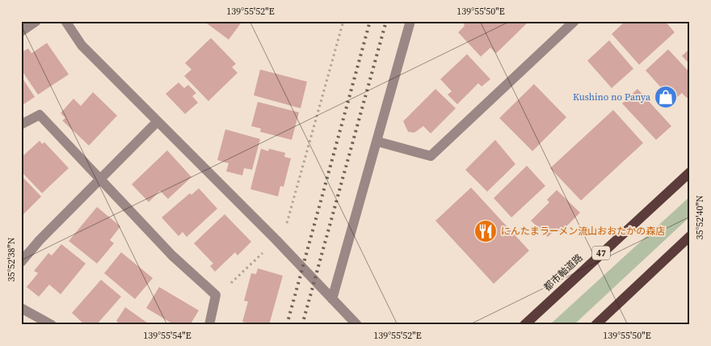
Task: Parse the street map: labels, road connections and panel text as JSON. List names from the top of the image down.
{
  "streets": {
    "main road": ["47", "都市軸道路"]
  },
  "places": {
    "shop": ["Kushino no Panya"],
    "restaurant": ["にんたまラーメン流山おおたかの森店"]
  },
  "coordinates": [
    "139°55'52\"E",
    "139°55'50\"E",
    "35°52'40\"N",
    "35°52'38\"N",
    "139°55'54\"E"
  ]
}
